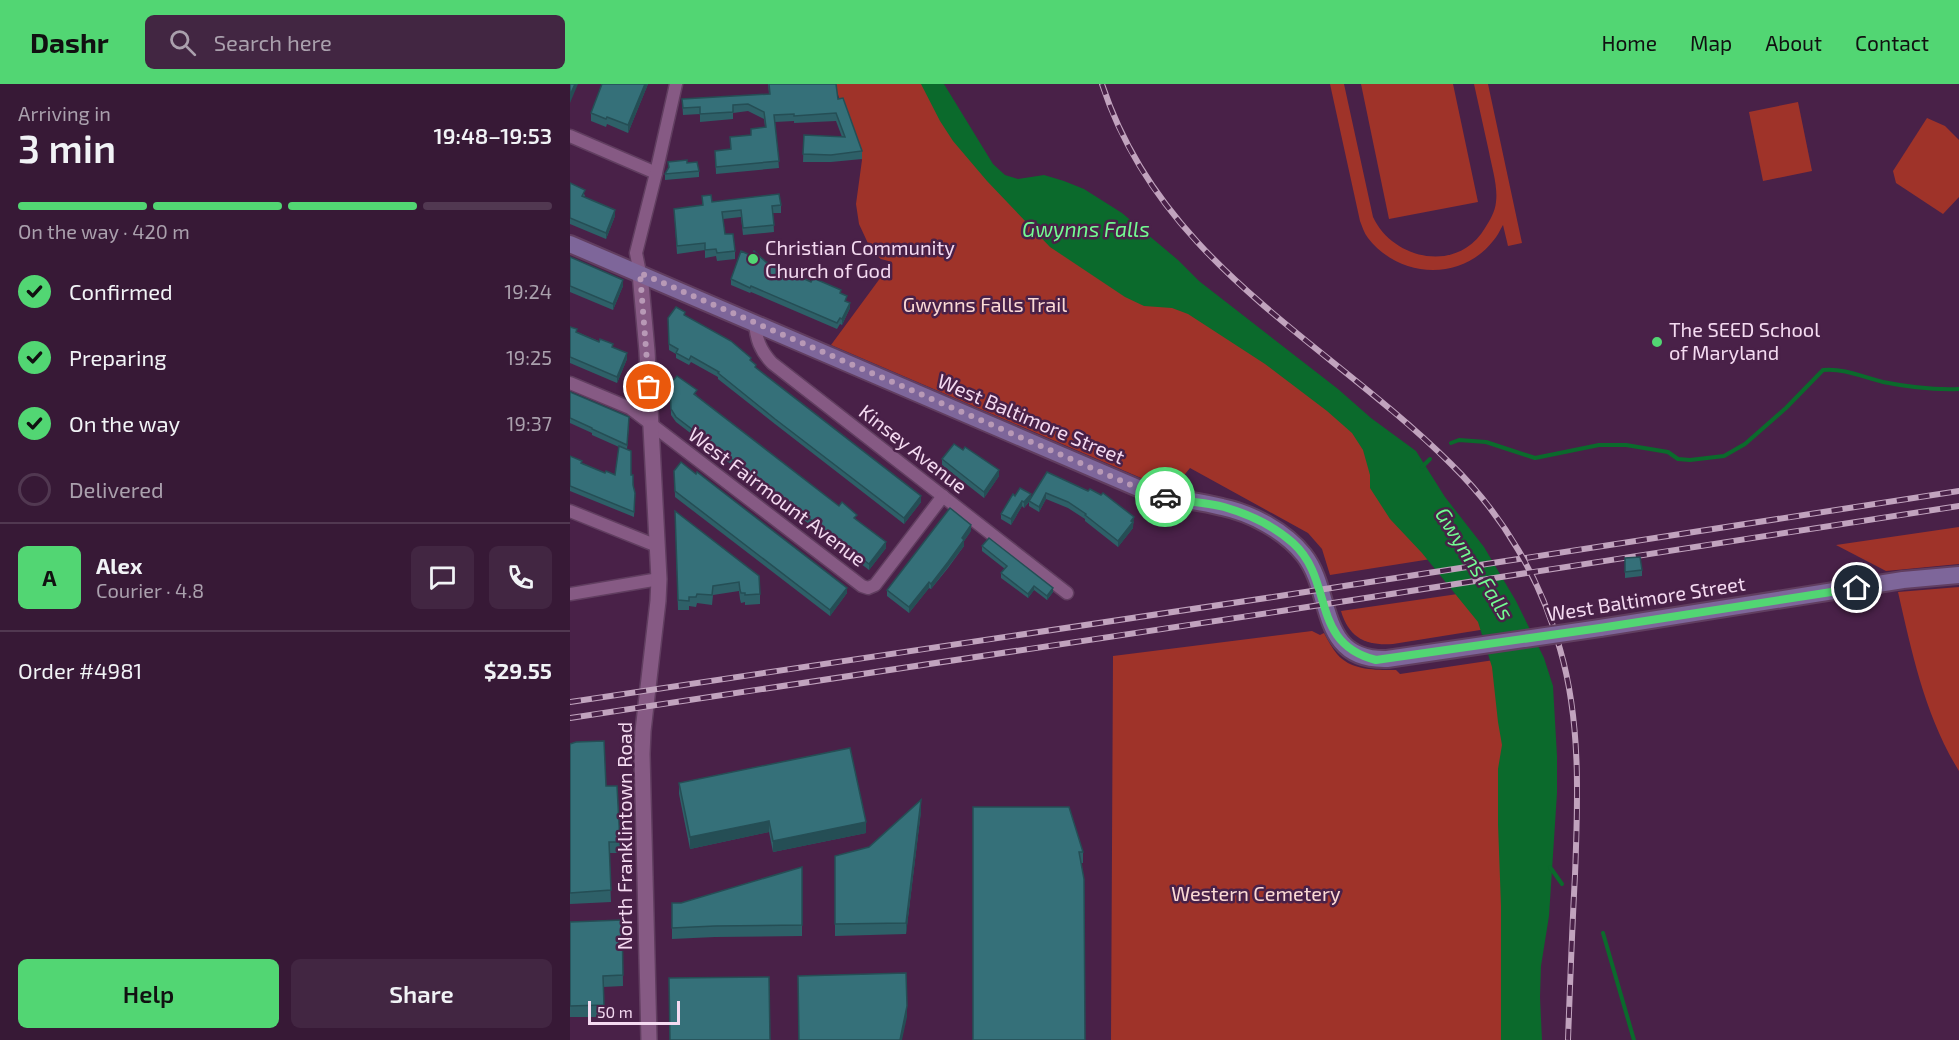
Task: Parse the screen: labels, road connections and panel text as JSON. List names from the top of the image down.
{
  "streets": {
    "main road": ["West Baltimore Street"],
    "street": ["Kinsey Avenue", "West Fairmount Avenue", "North Franklintown Road"]
  },
  "crossings": [
    ["West Baltimore Street", "Kinsey Avenue"],
    ["West Baltimore Street", "North Franklintown Road"],
    ["Kinsey Avenue", "West Fairmount Avenue"],
    ["West Fairmount Avenue", "North Franklintown Road"]
  ],
  "water": ["Gwynns Falls"],
  "parks": ["Gwynns Falls Trail", "Western Cemetery"],
  "places": ["Christian Community Church of God", "The SEED School of Maryland"],
  "scale_bar": "50 m",
  "page": {
    "header": "Dashr",
    "search": "Search here",
    "nav": [
      "Home",
      "Map",
      "About",
      "Contact"
    ],
    "heading": ["3 min", "Arriving in", "19:48–19:53"],
    "panel": [
      "Alex",
      "Courier · 4.8",
      "Order #4981",
      "$29.55"
    ],
    "bar": "On the way · 420 m",
    "list": [
      ["Confirmed", "19:24"],
      ["Preparing", "19:25"],
      ["On the way", "19:37"],
      "Delivered"
    ],
    "round": "A",
    "buttons": ["Help", "Share"],
    "scale": "50 m"
  }
}
